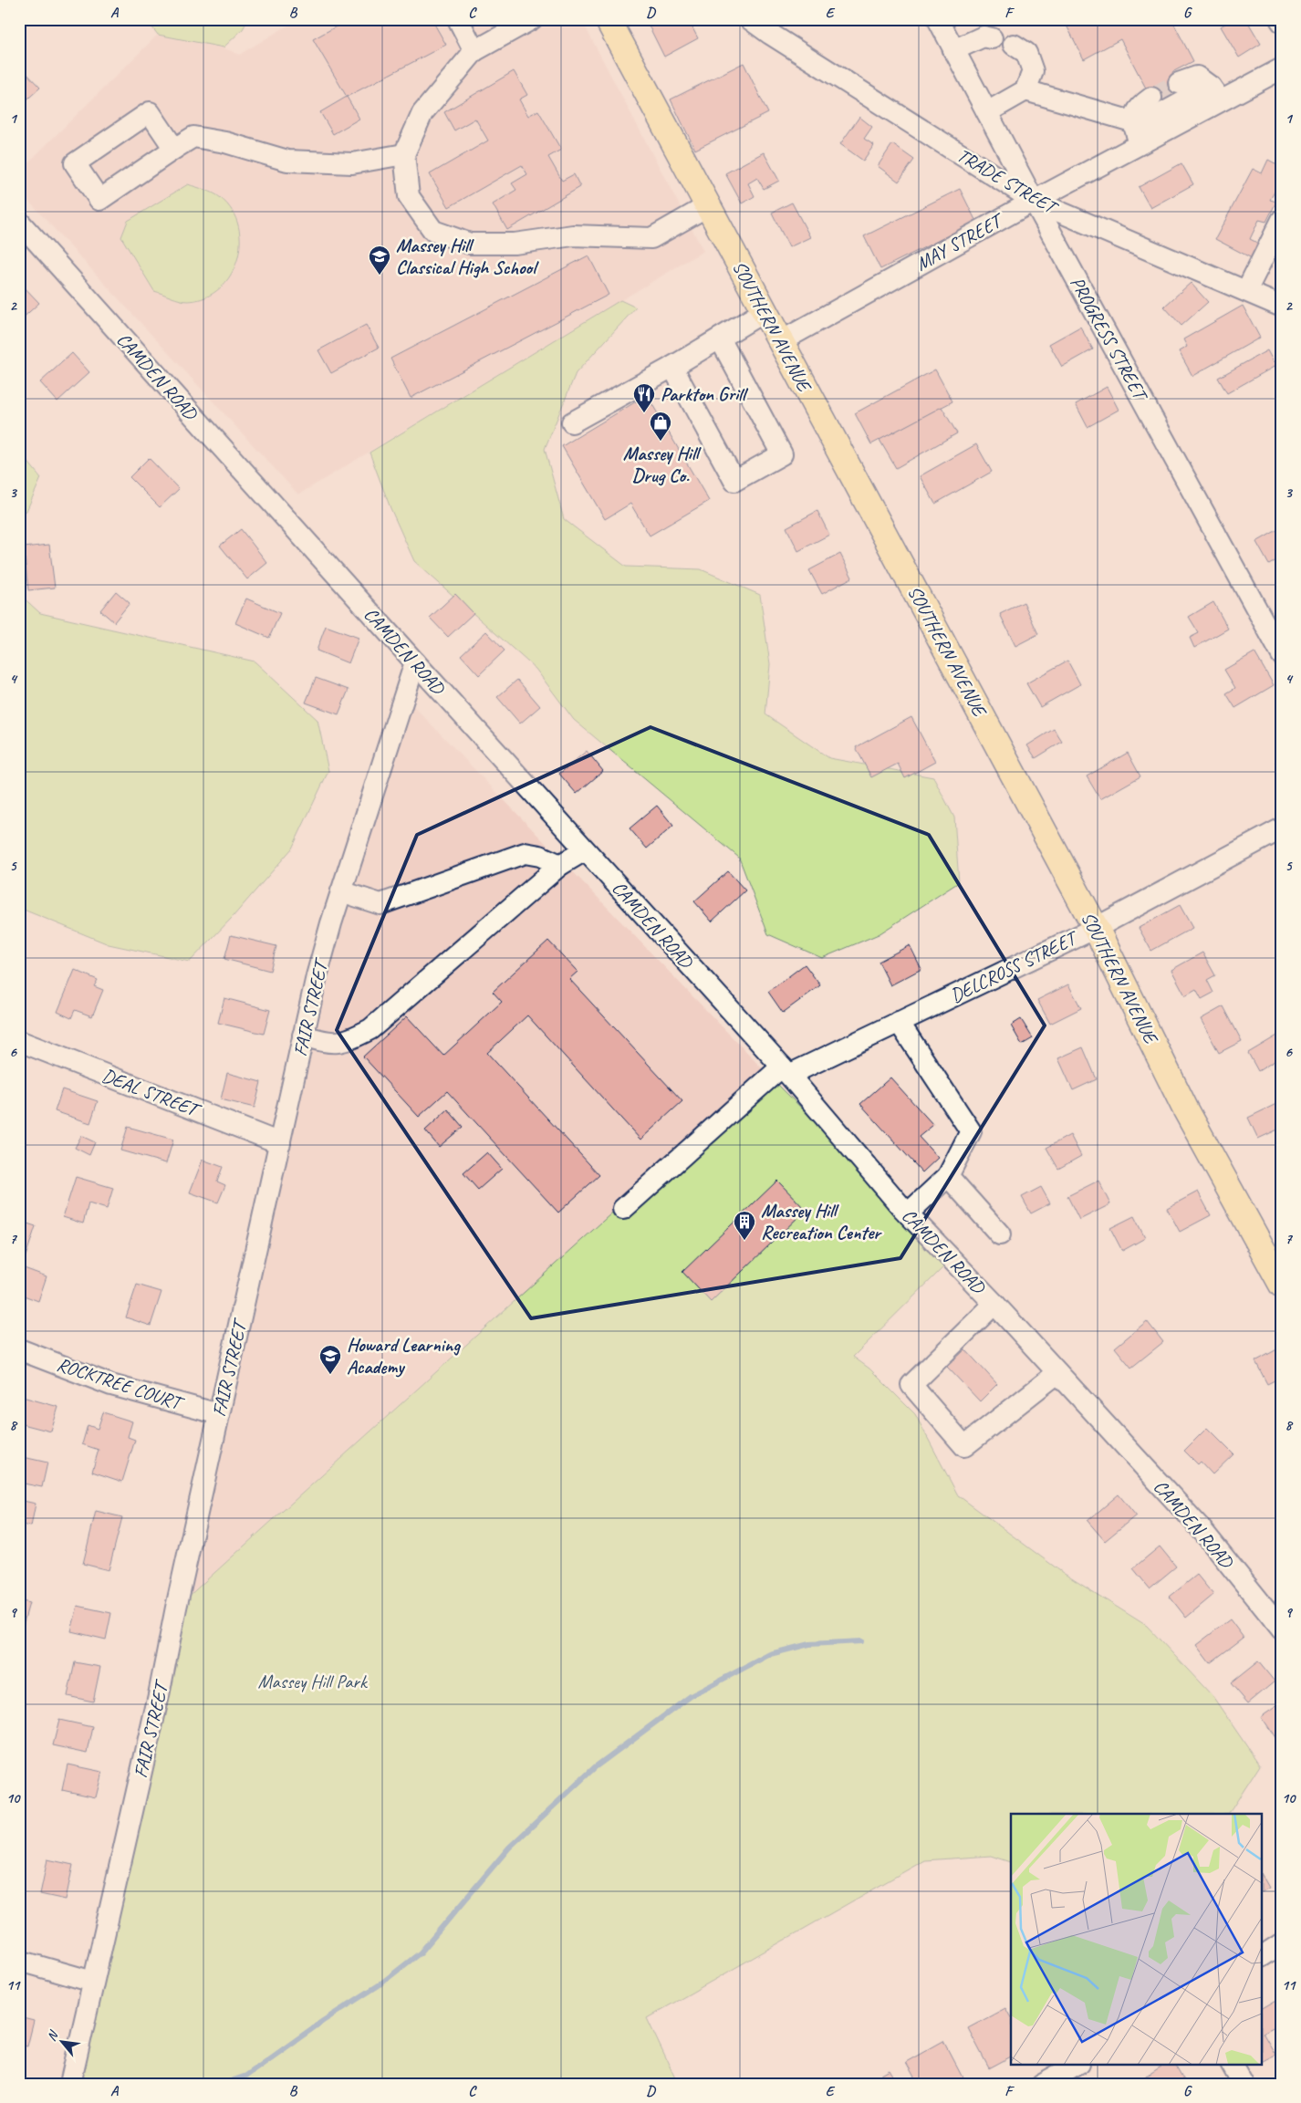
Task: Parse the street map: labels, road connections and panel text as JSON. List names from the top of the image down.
{
  "streets": {
    "main road": ["SOUTHERN AVENUE"],
    "street": [
      "TRADE STREET",
      "MAY STREET",
      "PROGRESS STREET",
      "CAMDEN ROAD",
      "DELCROSS STREET",
      "FAIR STREET",
      "DEAL STREET",
      "ROCKTREE COURT"
    ]
  },
  "crossings": [
    ["TRADE STREET", "MAY STREET"],
    ["TRADE STREET", "PROGRESS STREET"],
    ["MAY STREET", "SOUTHERN AVENUE"],
    ["MAY STREET", "PROGRESS STREET"],
    ["SOUTHERN AVENUE", "DELCROSS STREET"],
    ["CAMDEN ROAD", "DELCROSS STREET"],
    ["CAMDEN ROAD", "FAIR STREET"],
    ["FAIR STREET", "DEAL STREET"],
    ["FAIR STREET", "ROCKTREE COURT"]
  ],
  "parks": ["Massey Hill Park"],
  "places": {
    "school or university": ["Massey Hill Classical High School", "Howard Learning Academy"],
    "restaurant": ["Parkton Grill"],
    "shop": ["Massey Hill Drug Co."],
    "building": ["Massey Hill Recreation Center"]
  },
  "north": "top left",
  "grid": {
    "columns": [
      "A",
      "B",
      "C",
      "D",
      "E",
      "F",
      "G"
    ],
    "rows": [
      "1",
      "2",
      "3",
      "4",
      "5",
      "6",
      "7",
      "8",
      "9",
      "10",
      "11"
    ]
  }
}
